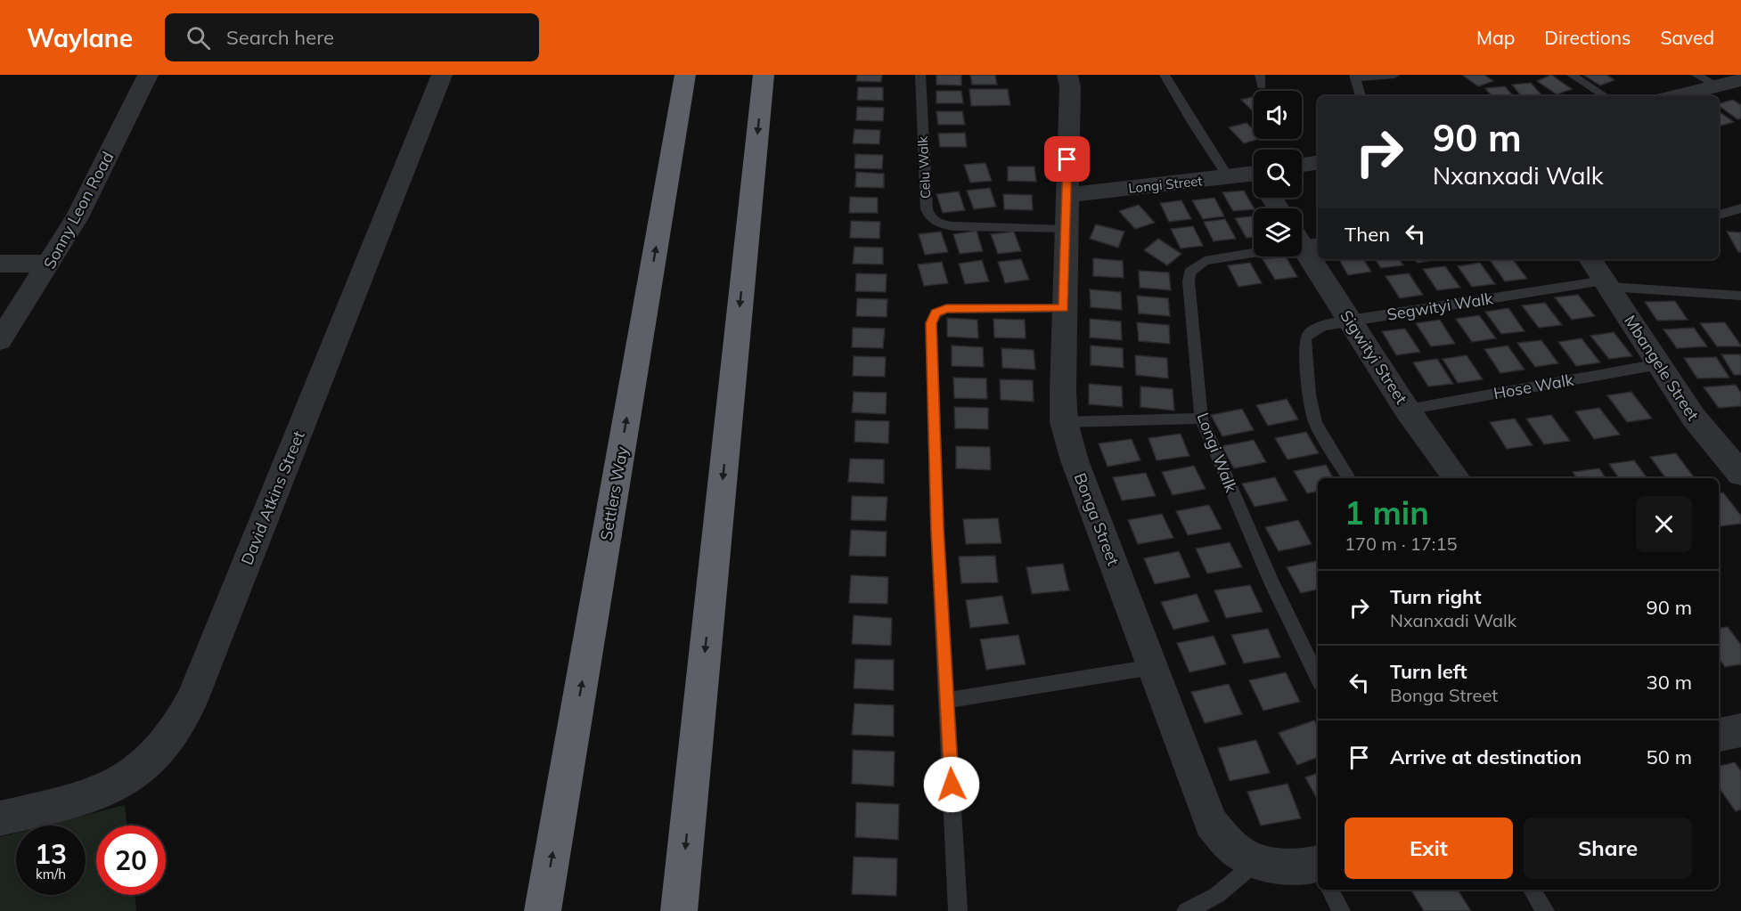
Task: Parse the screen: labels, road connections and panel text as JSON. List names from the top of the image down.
{
  "streets": {
    "highway": ["Settlers Way"],
    "street": [
      "Longi Street",
      "Sonny Leon Road",
      "Sigwityi Street",
      "Mbangele Street",
      "David Atkins Street",
      "Bonga Street"
    ],
    "lane": [
      "Celu Walk",
      "Segwityi Walk",
      "Hose Walk",
      "Longi Walk"
    ]
  },
  "crossings": [
    ["Celu Walk", "Bonga Street"],
    ["Longi Street", "Bonga Street"],
    ["Segwityi Walk", "Sigwityi Street"],
    ["Segwityi Walk", "Mbangele Street"],
    ["Sigwityi Street", "Hose Walk"],
    ["Mbangele Street", "Hose Walk"]
  ],
  "page": {
    "header": "Waylane",
    "search": "Search here",
    "nav": ["Map", "Directions", "Saved"],
    "turn": ["90 m", "Nxanxadi Walk"],
    "then": "Then",
    "heading": ["1 min", "170 m · 17:15"],
    "list": [
      {
        "name": "Turn right",
        "note": "Nxanxadi Walk",
        "value": "90 m"
      },
      {
        "name": "Turn left",
        "note": "Bonga Street",
        "value": "30 m"
      },
      {
        "name": "Arrive at destination",
        "value": "50 m"
      }
    ],
    "buttons": ["Exit", "Share"],
    "speed": "13 km/h",
    "limit": "20"
  }
}
